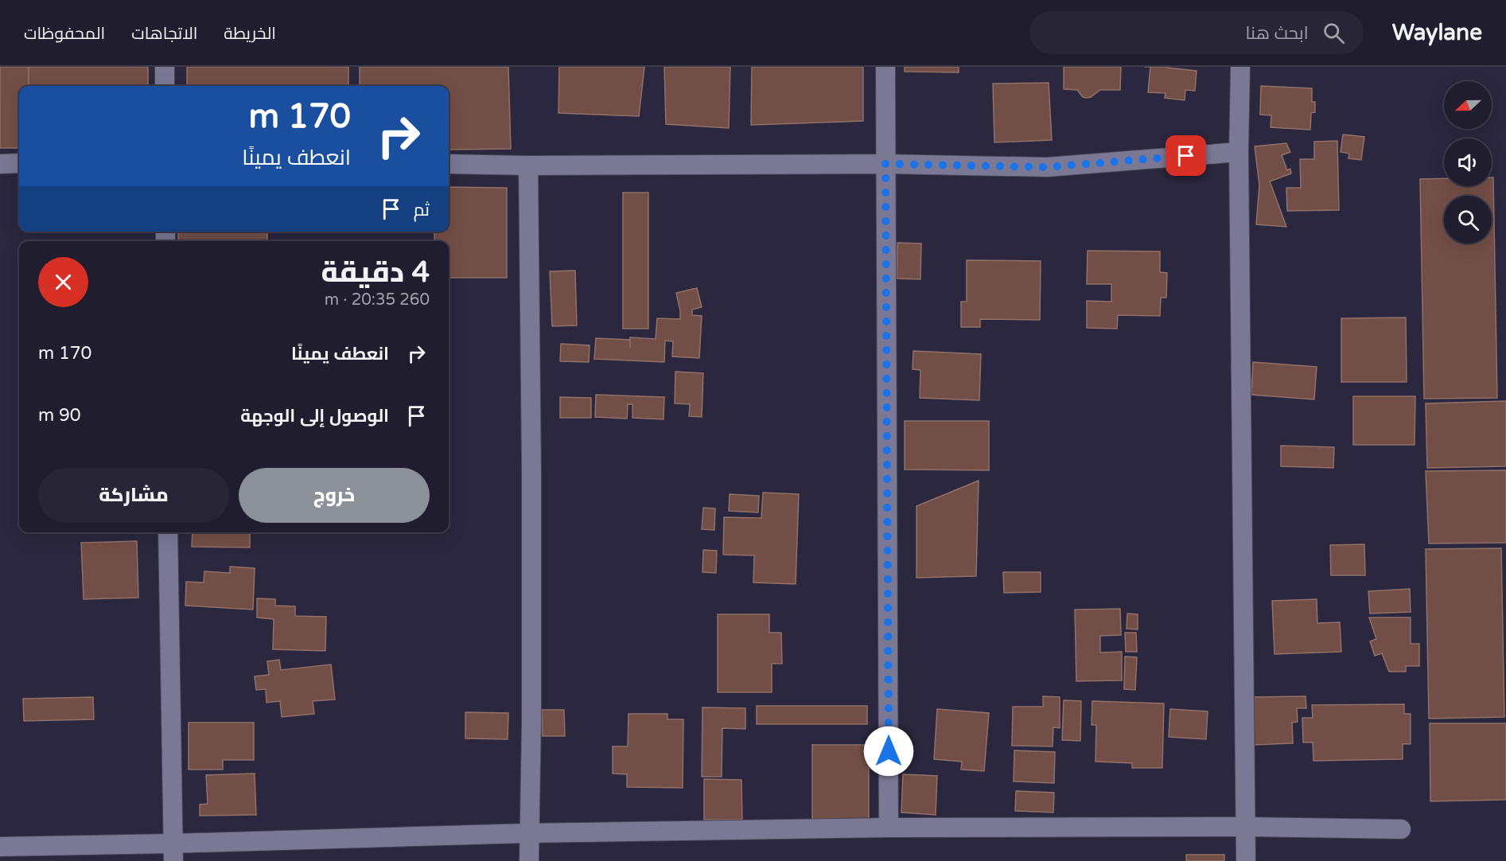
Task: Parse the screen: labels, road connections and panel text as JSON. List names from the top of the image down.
{
  "north": "left",
  "page": {
    "header": "Waylane",
    "search": "ابحث هنا",
    "nav": ["الخريطة", "الاتجاهات", "المحفوظات"],
    "turn": ["170 m", "انعطف يمينًا"],
    "then": "ثم",
    "heading": ["4 دقيقة", "260 m · 20:35"],
    "list": [
      {
        "name": "انعطف يمينًا",
        "value": "170 m"
      },
      {
        "name": "الوصول إلى الوجهة",
        "value": "90 m"
      }
    ],
    "buttons": ["خروج", "مشاركة"]
  }
}
